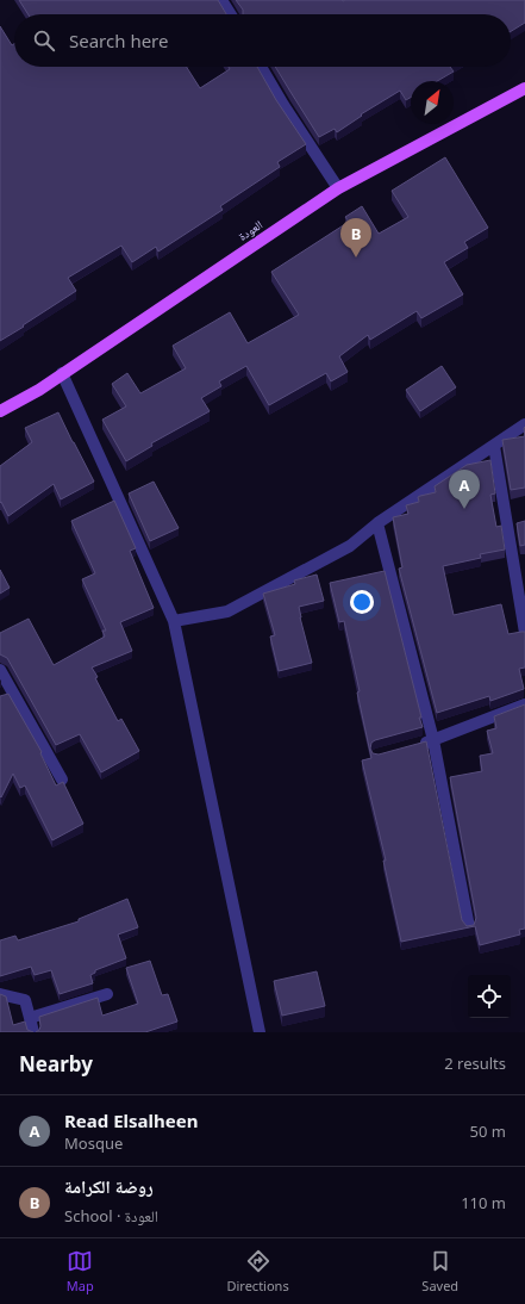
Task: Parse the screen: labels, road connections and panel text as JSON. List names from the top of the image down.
{
  "streets": {
    "main road": ["العودة"]
  },
  "north": "top right",
  "page": {
    "search": "Search here",
    "pins": ["B", "A"],
    "heading": ["Nearby", "2 results"],
    "list": [
      {
        "mark": "A",
        "name": "Read Elsalheen",
        "note": "Mosque",
        "value": "50 m"
      },
      {
        "mark": "B",
        "name": "روضة الكرامة",
        "note": "School · العودة",
        "value": "110 m"
      }
    ],
    "nav": ["Map", "Directions", "Saved"]
  }
}
